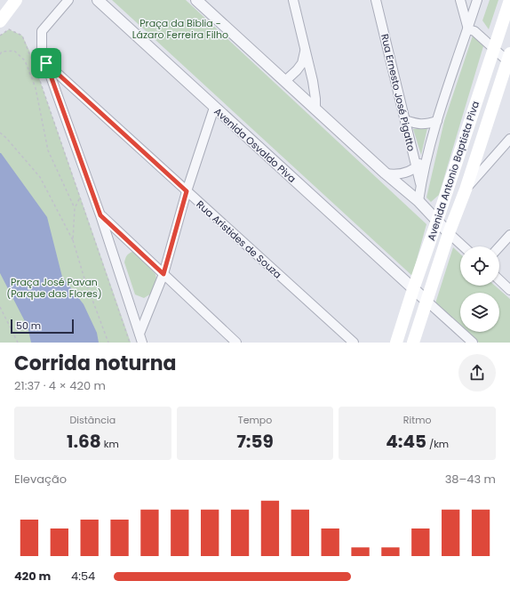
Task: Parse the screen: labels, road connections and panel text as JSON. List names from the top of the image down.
{
  "streets": {
    "main road": ["Avenida Antonio Baptista Piva"],
    "street": ["Rua Ernesto José Pigatto", "Avenida Osvaldo Piva", "Rua Aristides de Souza"]
  },
  "crossings": [
    ["Avenida Osvaldo Piva", "Avenida Antonio Baptista Piva"]
  ],
  "parks": ["Praça da Bíblia - Lázaro Ferreira Filho", "Praça José Pavan (Parque das Flores)"],
  "scale_bar": "50 m",
  "page": {
    "scale": "50 m",
    "heading": ["Corrida noturna", "21:37 · 4 × 420 m"],
    "stats": [
      ["Distância", "1.68 km"],
      ["Tempo", "7:59"],
      ["Ritmo", "4:45 /km"]
    ],
    "chart": ["Elevação", "38–43 m"],
    "list": [
      {
        "name": "420 m",
        "note": "4:54"
      }
    ]
  }
}
